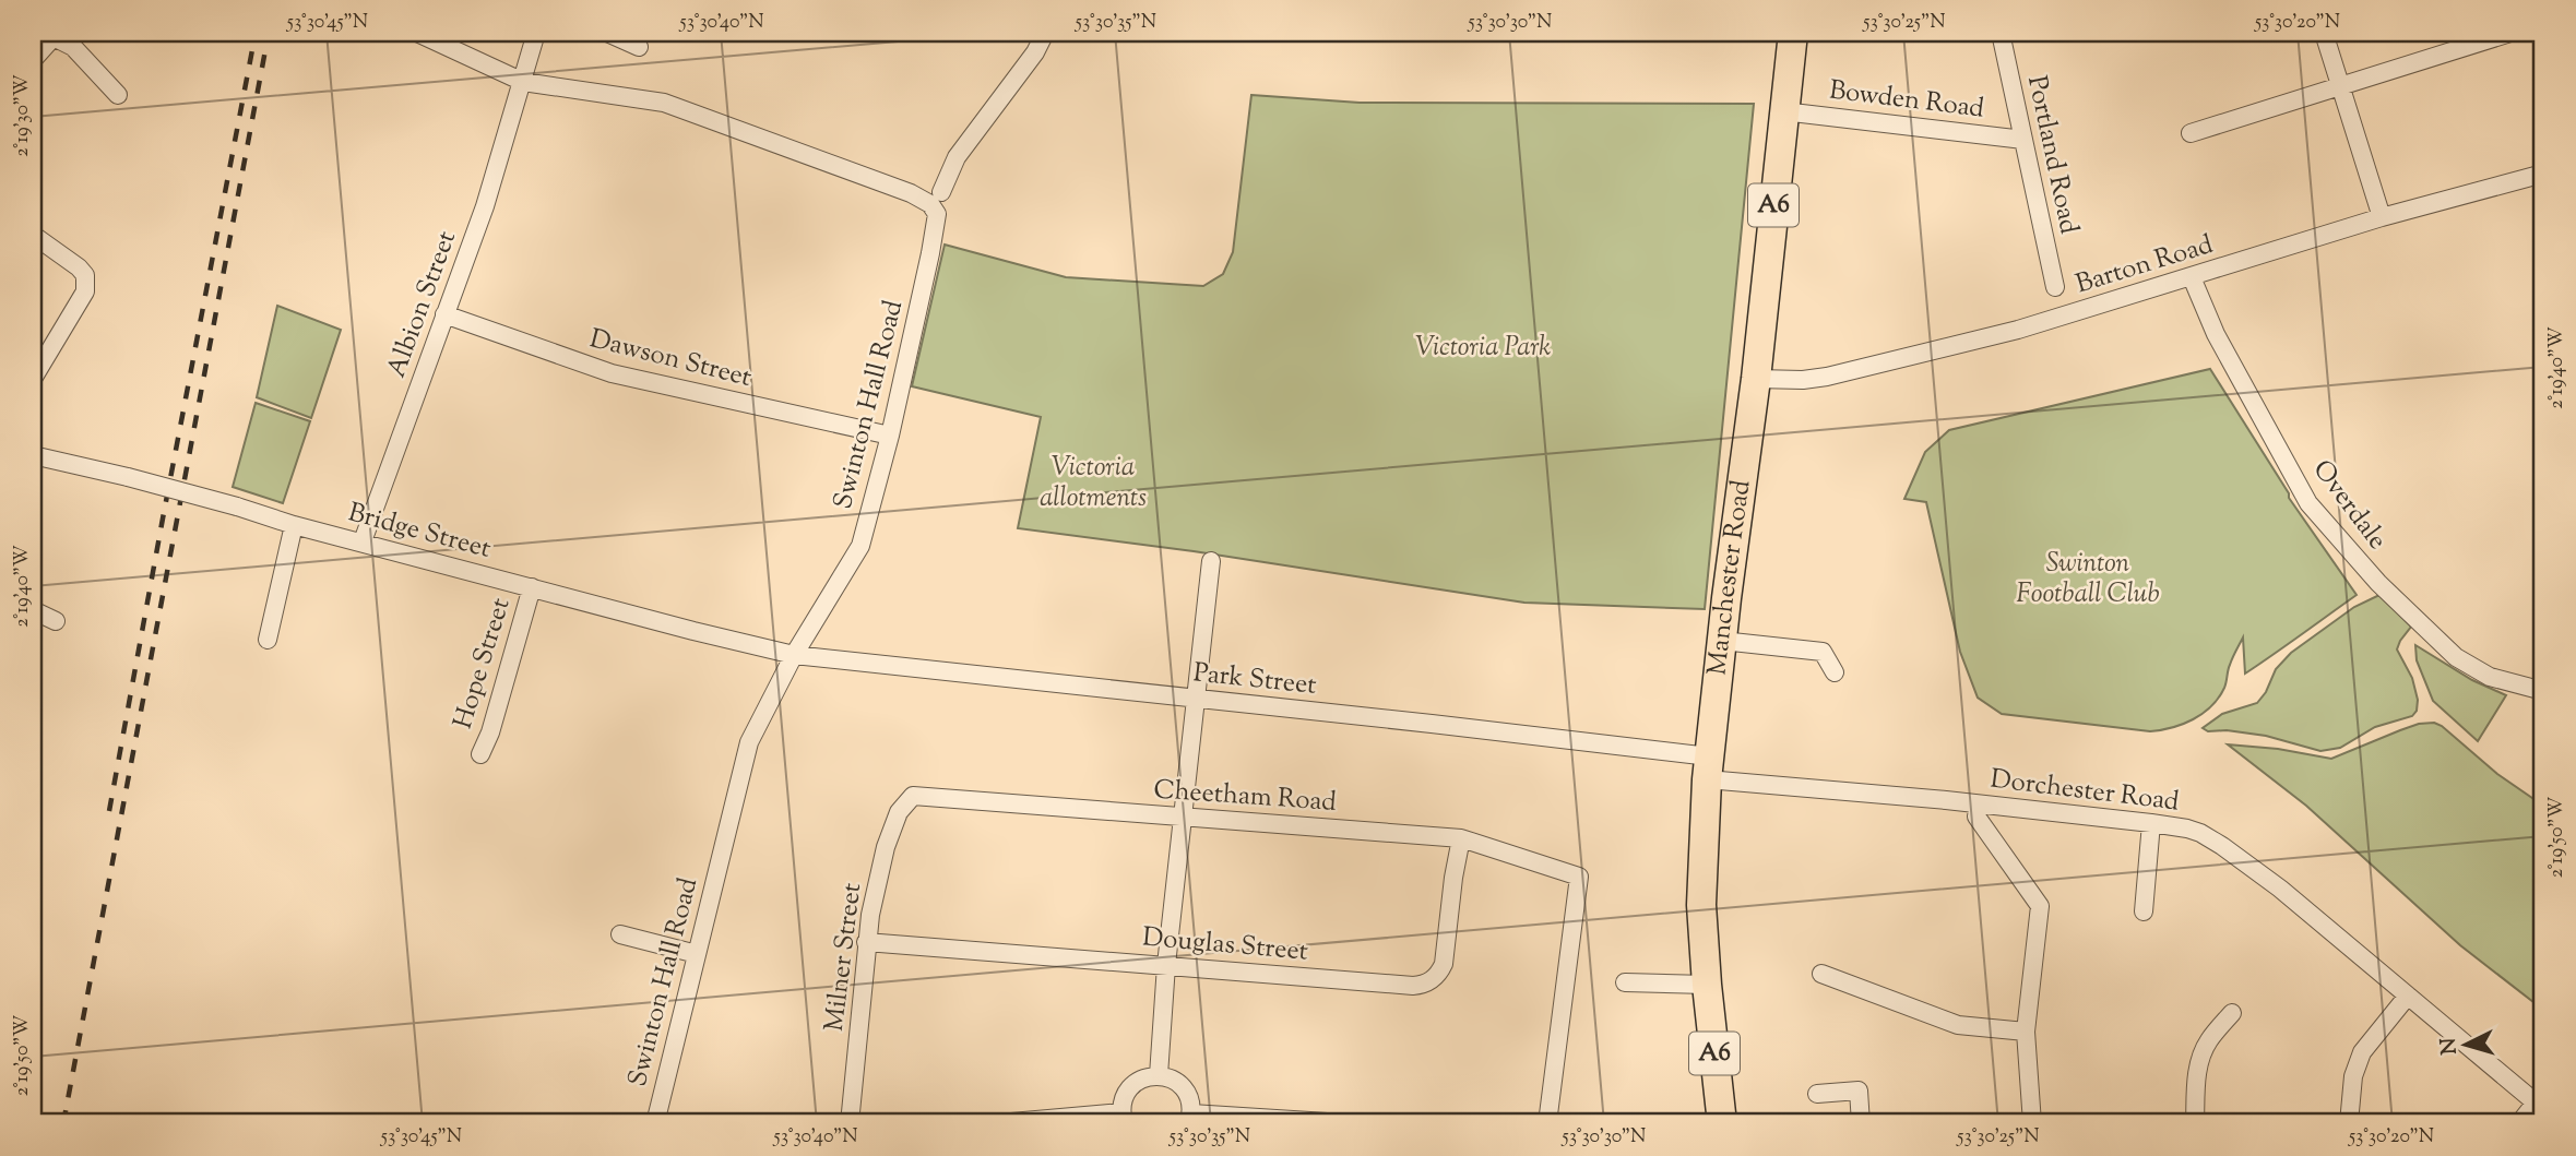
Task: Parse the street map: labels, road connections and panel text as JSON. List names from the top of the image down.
{
  "streets": {
    "main road": ["A6", "Manchester Road"],
    "street": [
      "Bowden Road",
      "Portland Road",
      "Barton Road",
      "Albion Street",
      "Dawson Street",
      "Swinton Hall Road",
      "Overdale",
      "Bridge Street",
      "Hope Street",
      "Park Street",
      "Dorchester Road",
      "Cheetham Road",
      "Douglas Street",
      "Milner Street"
    ]
  },
  "crossings": [
    ["Bowden Road", "Portland Road"],
    ["Bowden Road", "Manchester Road"],
    ["Barton Road", "Overdale"],
    ["Barton Road", "Manchester Road"],
    ["Albion Street", "Dawson Street"],
    ["Albion Street", "Swinton Hall Road"],
    ["Albion Street", "Bridge Street"],
    ["Dawson Street", "Swinton Hall Road"],
    ["Swinton Hall Road", "Bridge Street"],
    ["Swinton Hall Road", "Park Street"],
    ["Bridge Street", "Hope Street"],
    ["Bridge Street", "Park Street"],
    ["Manchester Road", "Park Street"],
    ["Manchester Road", "Dorchester Road"],
    ["Park Street", "Dorchester Road"],
    ["Cheetham Road", "Douglas Street"],
    ["Cheetham Road", "Milner Street"],
    ["Douglas Street", "Milner Street"]
  ],
  "parks": ["Victoria Park", "Victoria allotments", "Swinton Football Club"],
  "north": "left",
  "coordinates": [
    "53°30'45\"N",
    "53°30'40\"N",
    "53°30'35\"N",
    "53°30'30\"N",
    "53°30'25\"N",
    "53°30'20\"N",
    "2°19'30\"W",
    "2°19'40\"W",
    "2°19'50\"W"
  ]
}
